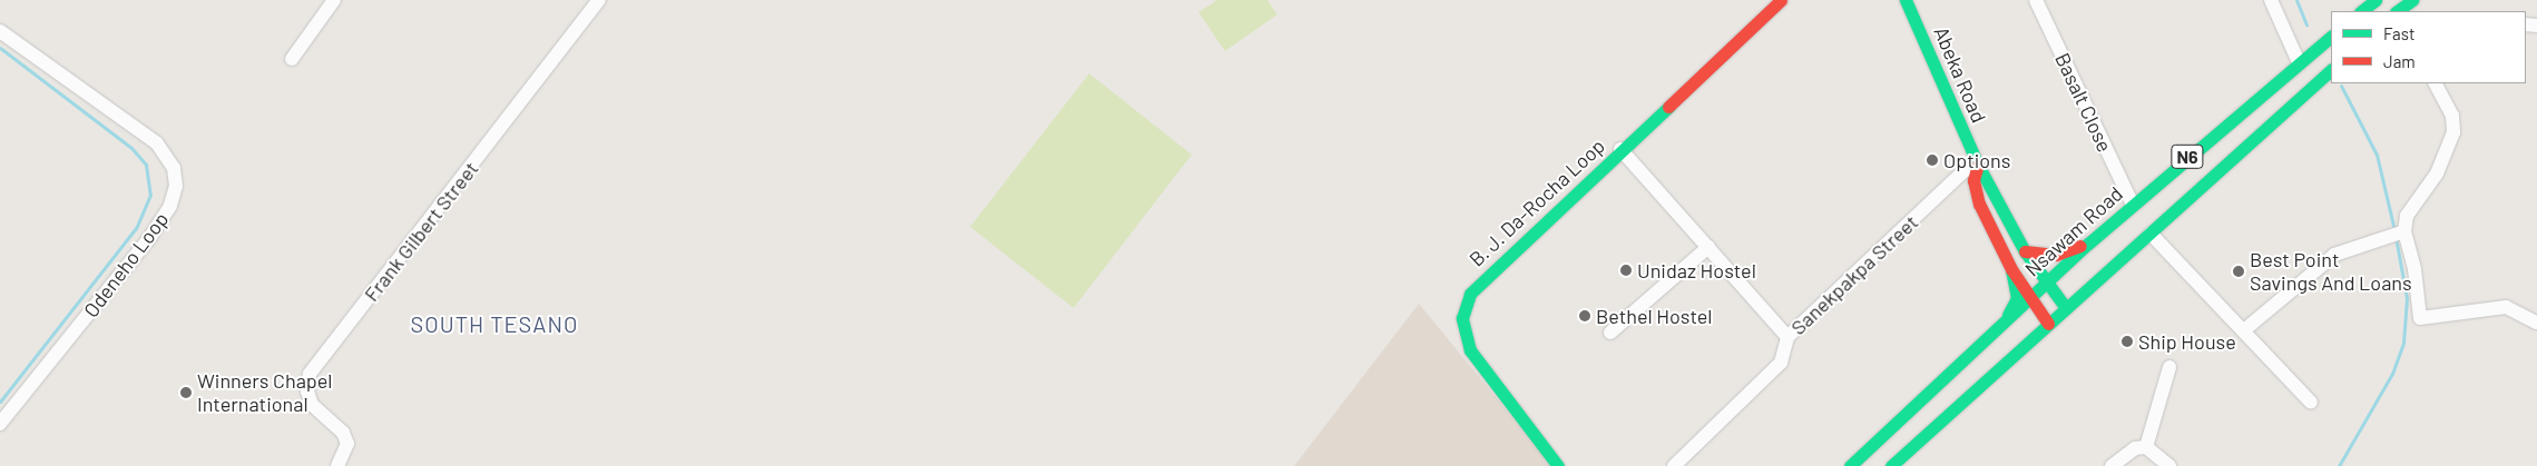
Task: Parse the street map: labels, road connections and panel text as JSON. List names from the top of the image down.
{
  "streets": {
    "main road": [
      "Abeka Road",
      "N6",
      "B. J. Da-Rocha Loop",
      "Nsawam Road"
    ],
    "street": [
      "Basalt Close",
      "Frank Gilbert Street",
      "Odeneho Loop",
      "Sanekpakpa Street"
    ]
  },
  "crossings": [
    ["Abeka Road", "N6"],
    ["Abeka Road", "Nsawam Road"],
    ["Abeka Road", "Sanekpakpa Street"],
    ["Basalt Close", "Nsawam Road"]
  ],
  "districts": ["SOUTH TESANO"],
  "places": [
    "Options",
    "Unidaz Hostel",
    "Best Point Savings And Loans",
    "Bethel Hostel",
    "Ship House",
    "Winners Chapel International"
  ],
  "legend": ["Fast", "Jam"]
}
